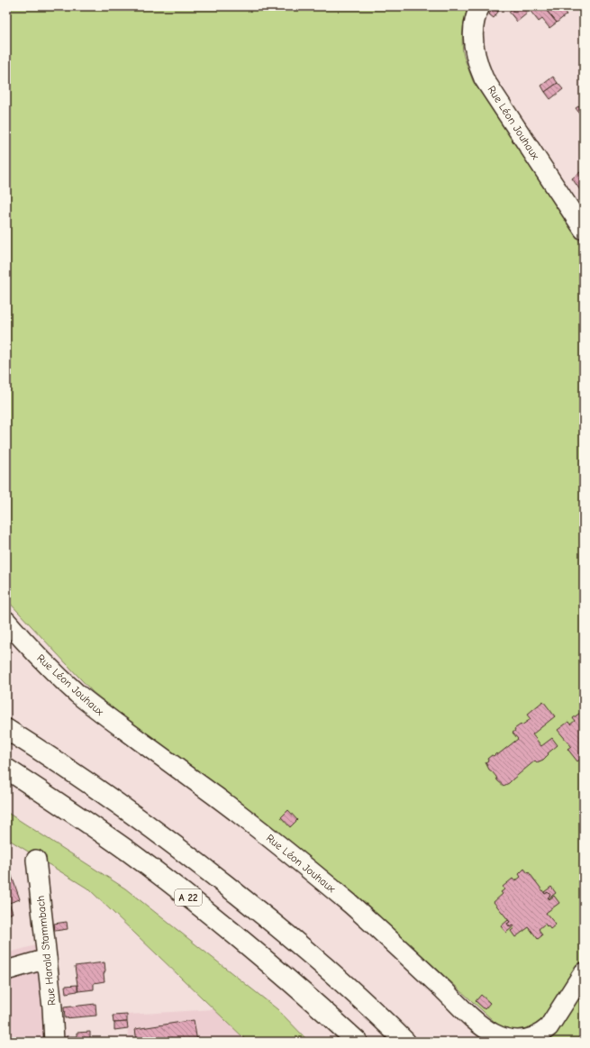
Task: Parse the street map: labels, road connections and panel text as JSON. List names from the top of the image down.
{
  "streets": {
    "highway": ["A 22"],
    "street": ["Rue Léon Jouhaux", "Rue Harald Stammbach"]
  }
}
